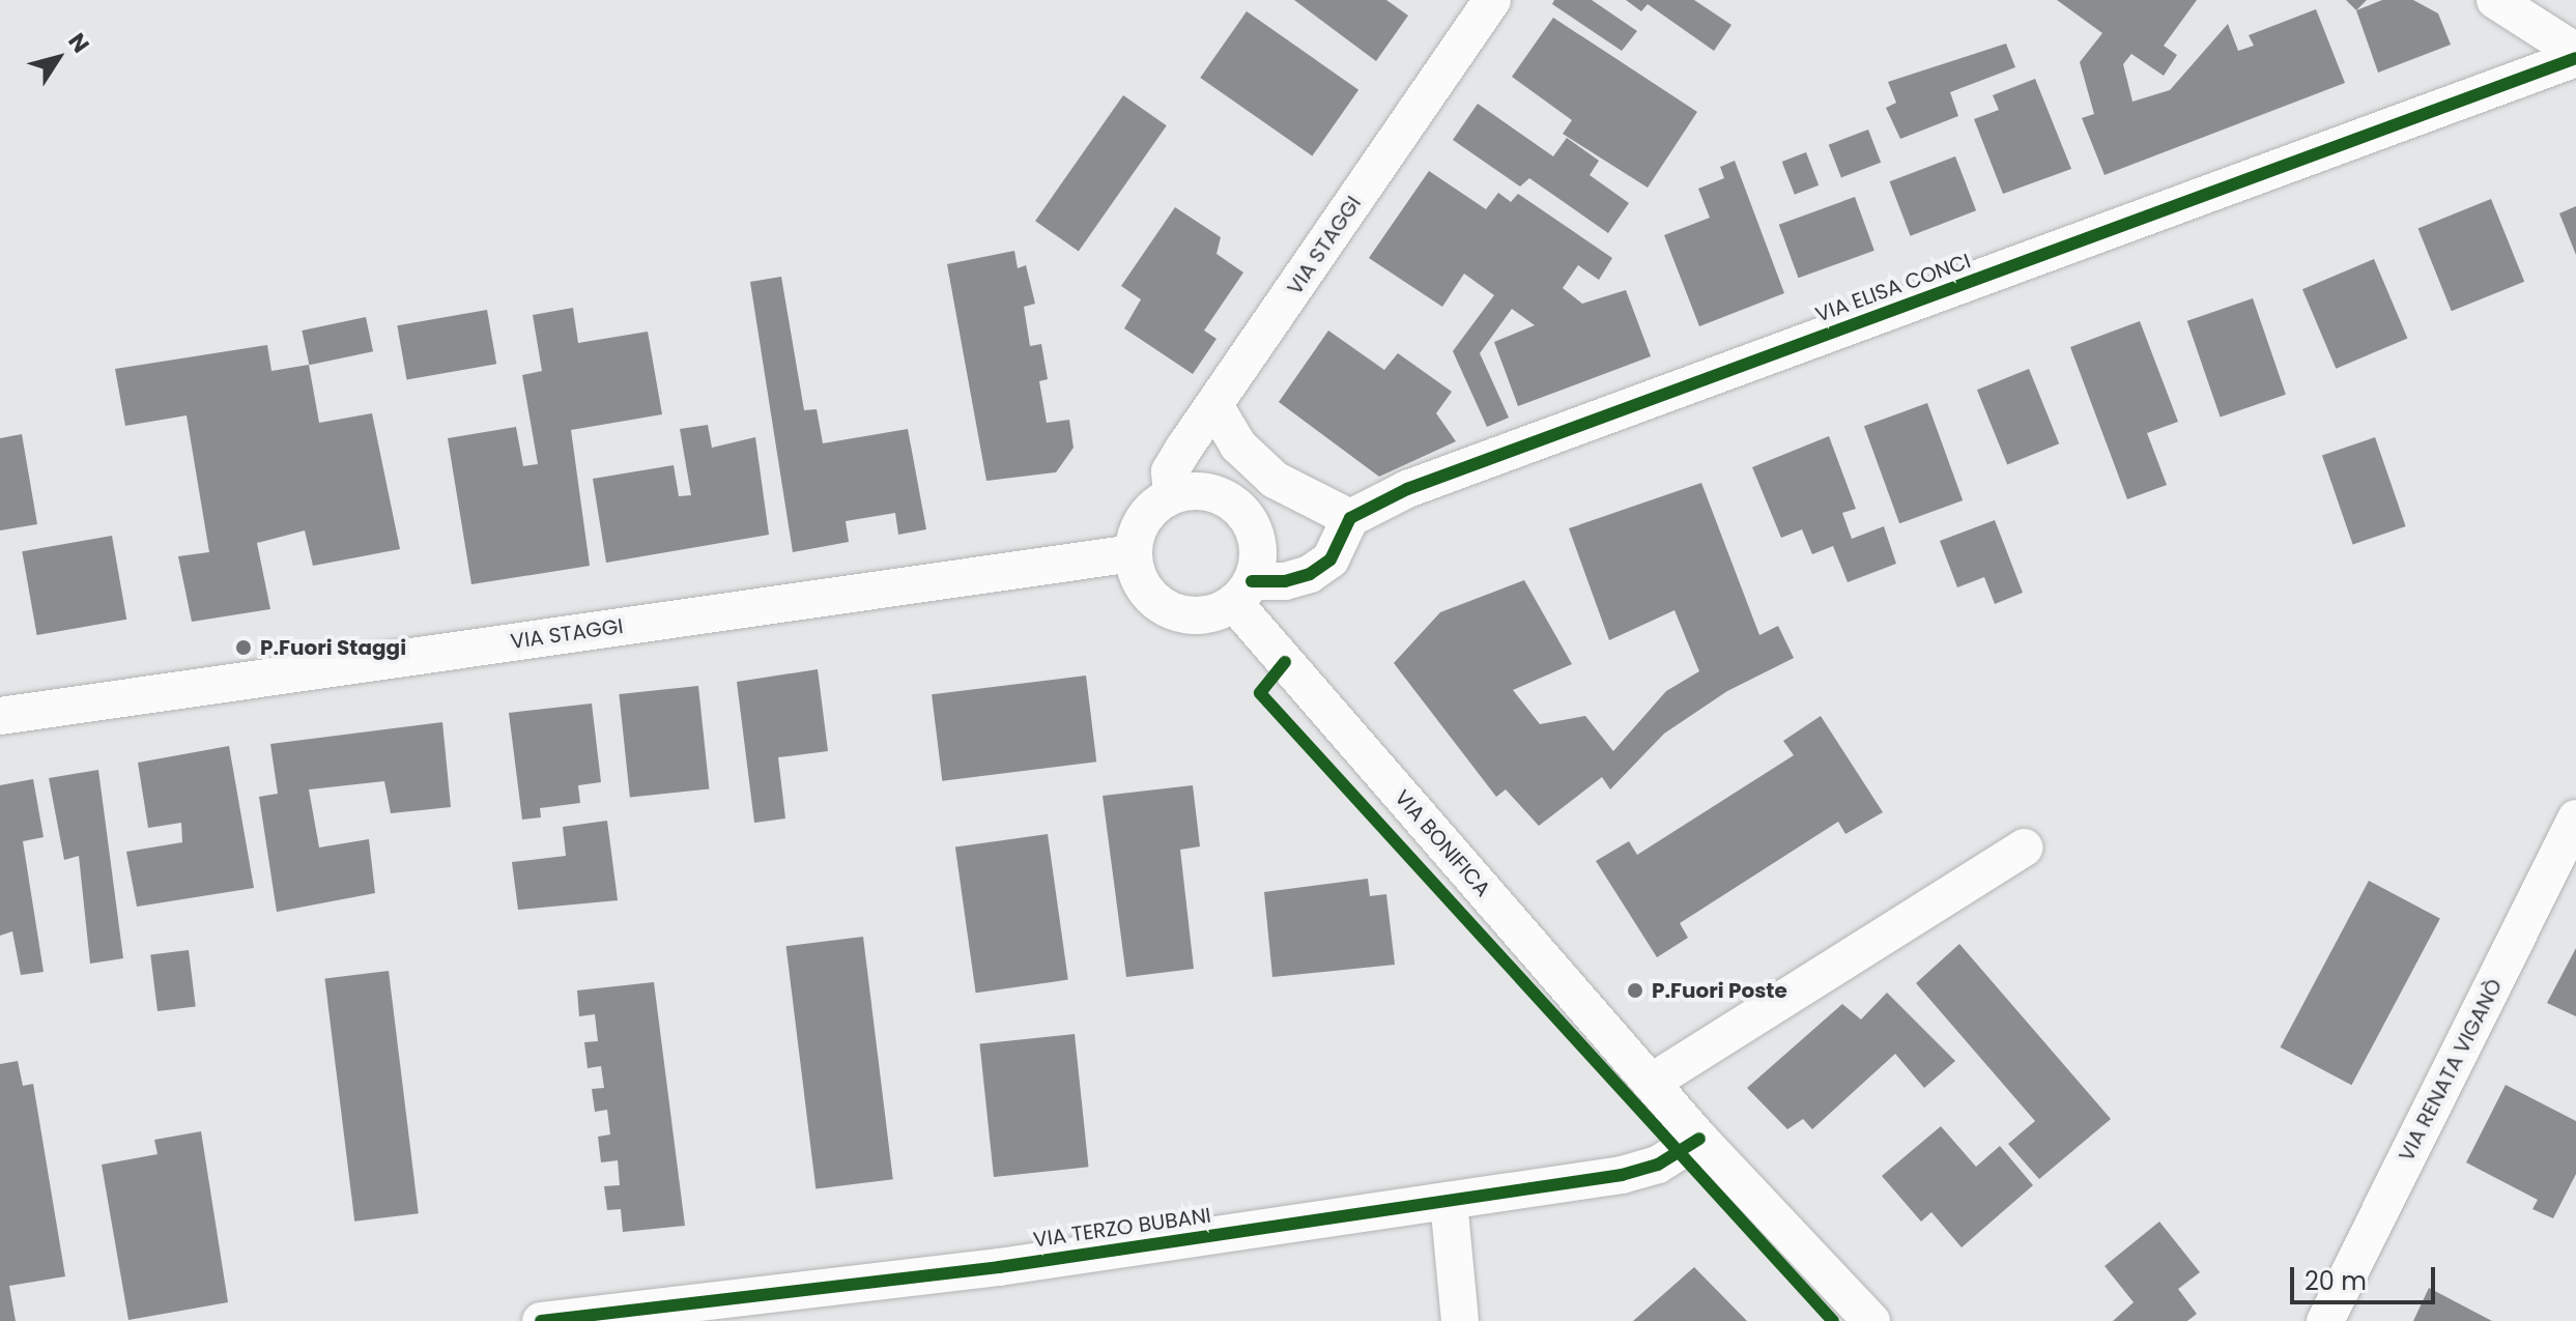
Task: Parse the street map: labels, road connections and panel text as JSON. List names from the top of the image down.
{
  "streets": {
    "street": [
      "VIA STAGGI",
      "VIA ELISA CONCI",
      "VIA BONIFICA",
      "VIA RENATA VIGANÒ",
      "VIA TERZO BUBANI"
    ]
  },
  "crossings": [
    ["VIA STAGGI", "VIA BONIFICA"],
    ["VIA BONIFICA", "VIA TERZO BUBANI"]
  ],
  "places": ["P.Fuori Staggi", "P.Fuori Poste"],
  "scale_bar": "20 m",
  "north": "top right"
}
